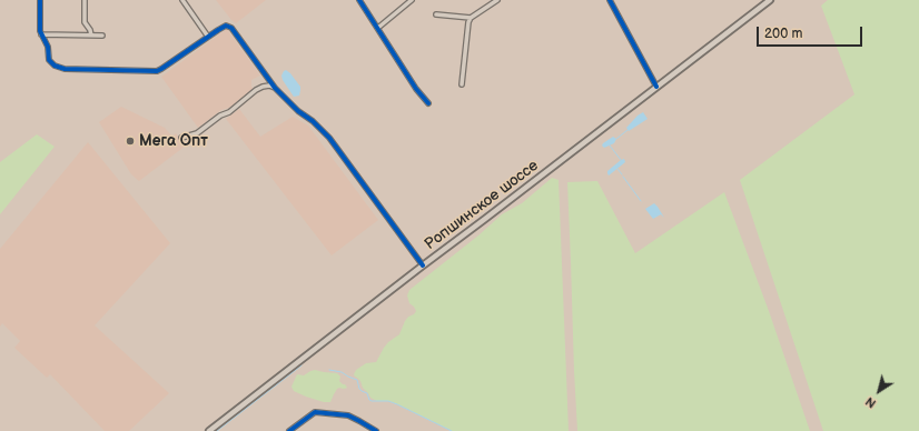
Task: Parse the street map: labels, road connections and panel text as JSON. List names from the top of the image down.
{
  "streets": {
    "main road": ["Ропшинское шоссе"]
  },
  "places": ["Мега Опт"],
  "scale_bar": "200 m",
  "north": "bottom left"
}
